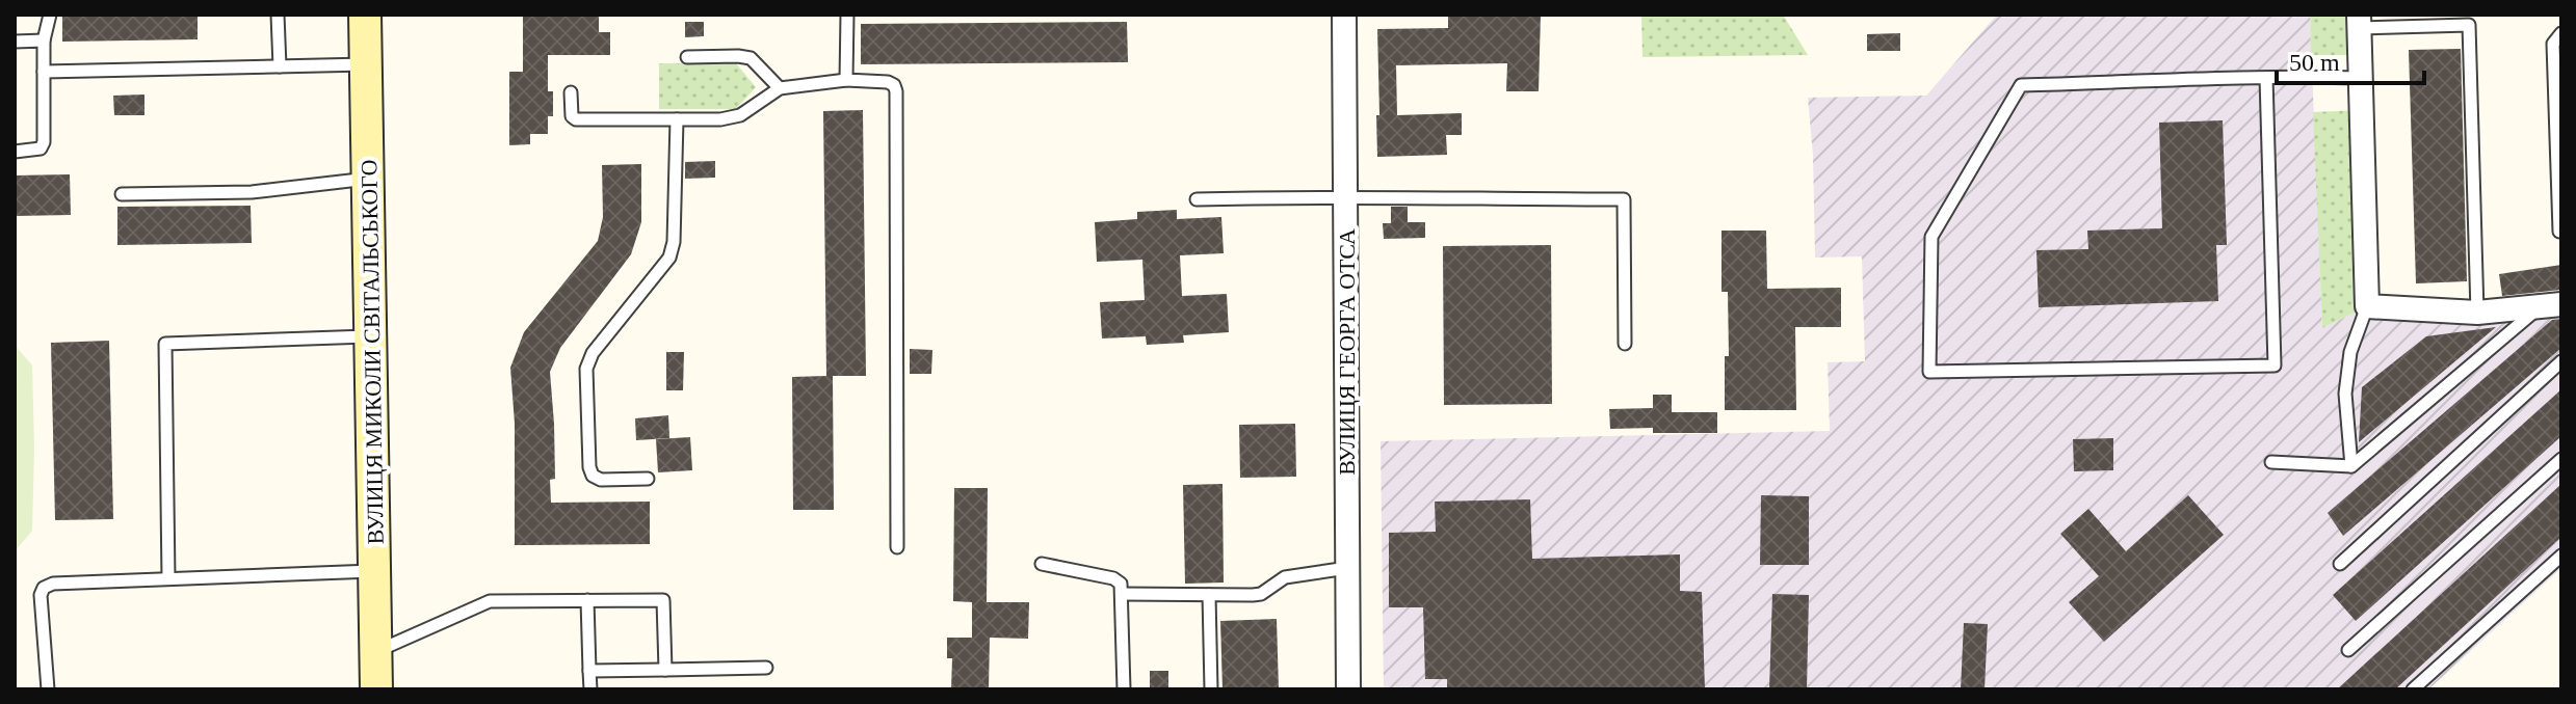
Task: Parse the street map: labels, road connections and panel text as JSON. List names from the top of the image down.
{
  "streets": {
    "main road": ["ВУЛИЦЯ МИКОЛИ СВІТАЛЬСЬКОГО"],
    "street": ["ВУЛИЦЯ ГЕОРГА ОТСА"]
  },
  "scale_bar": "50 m"
}
